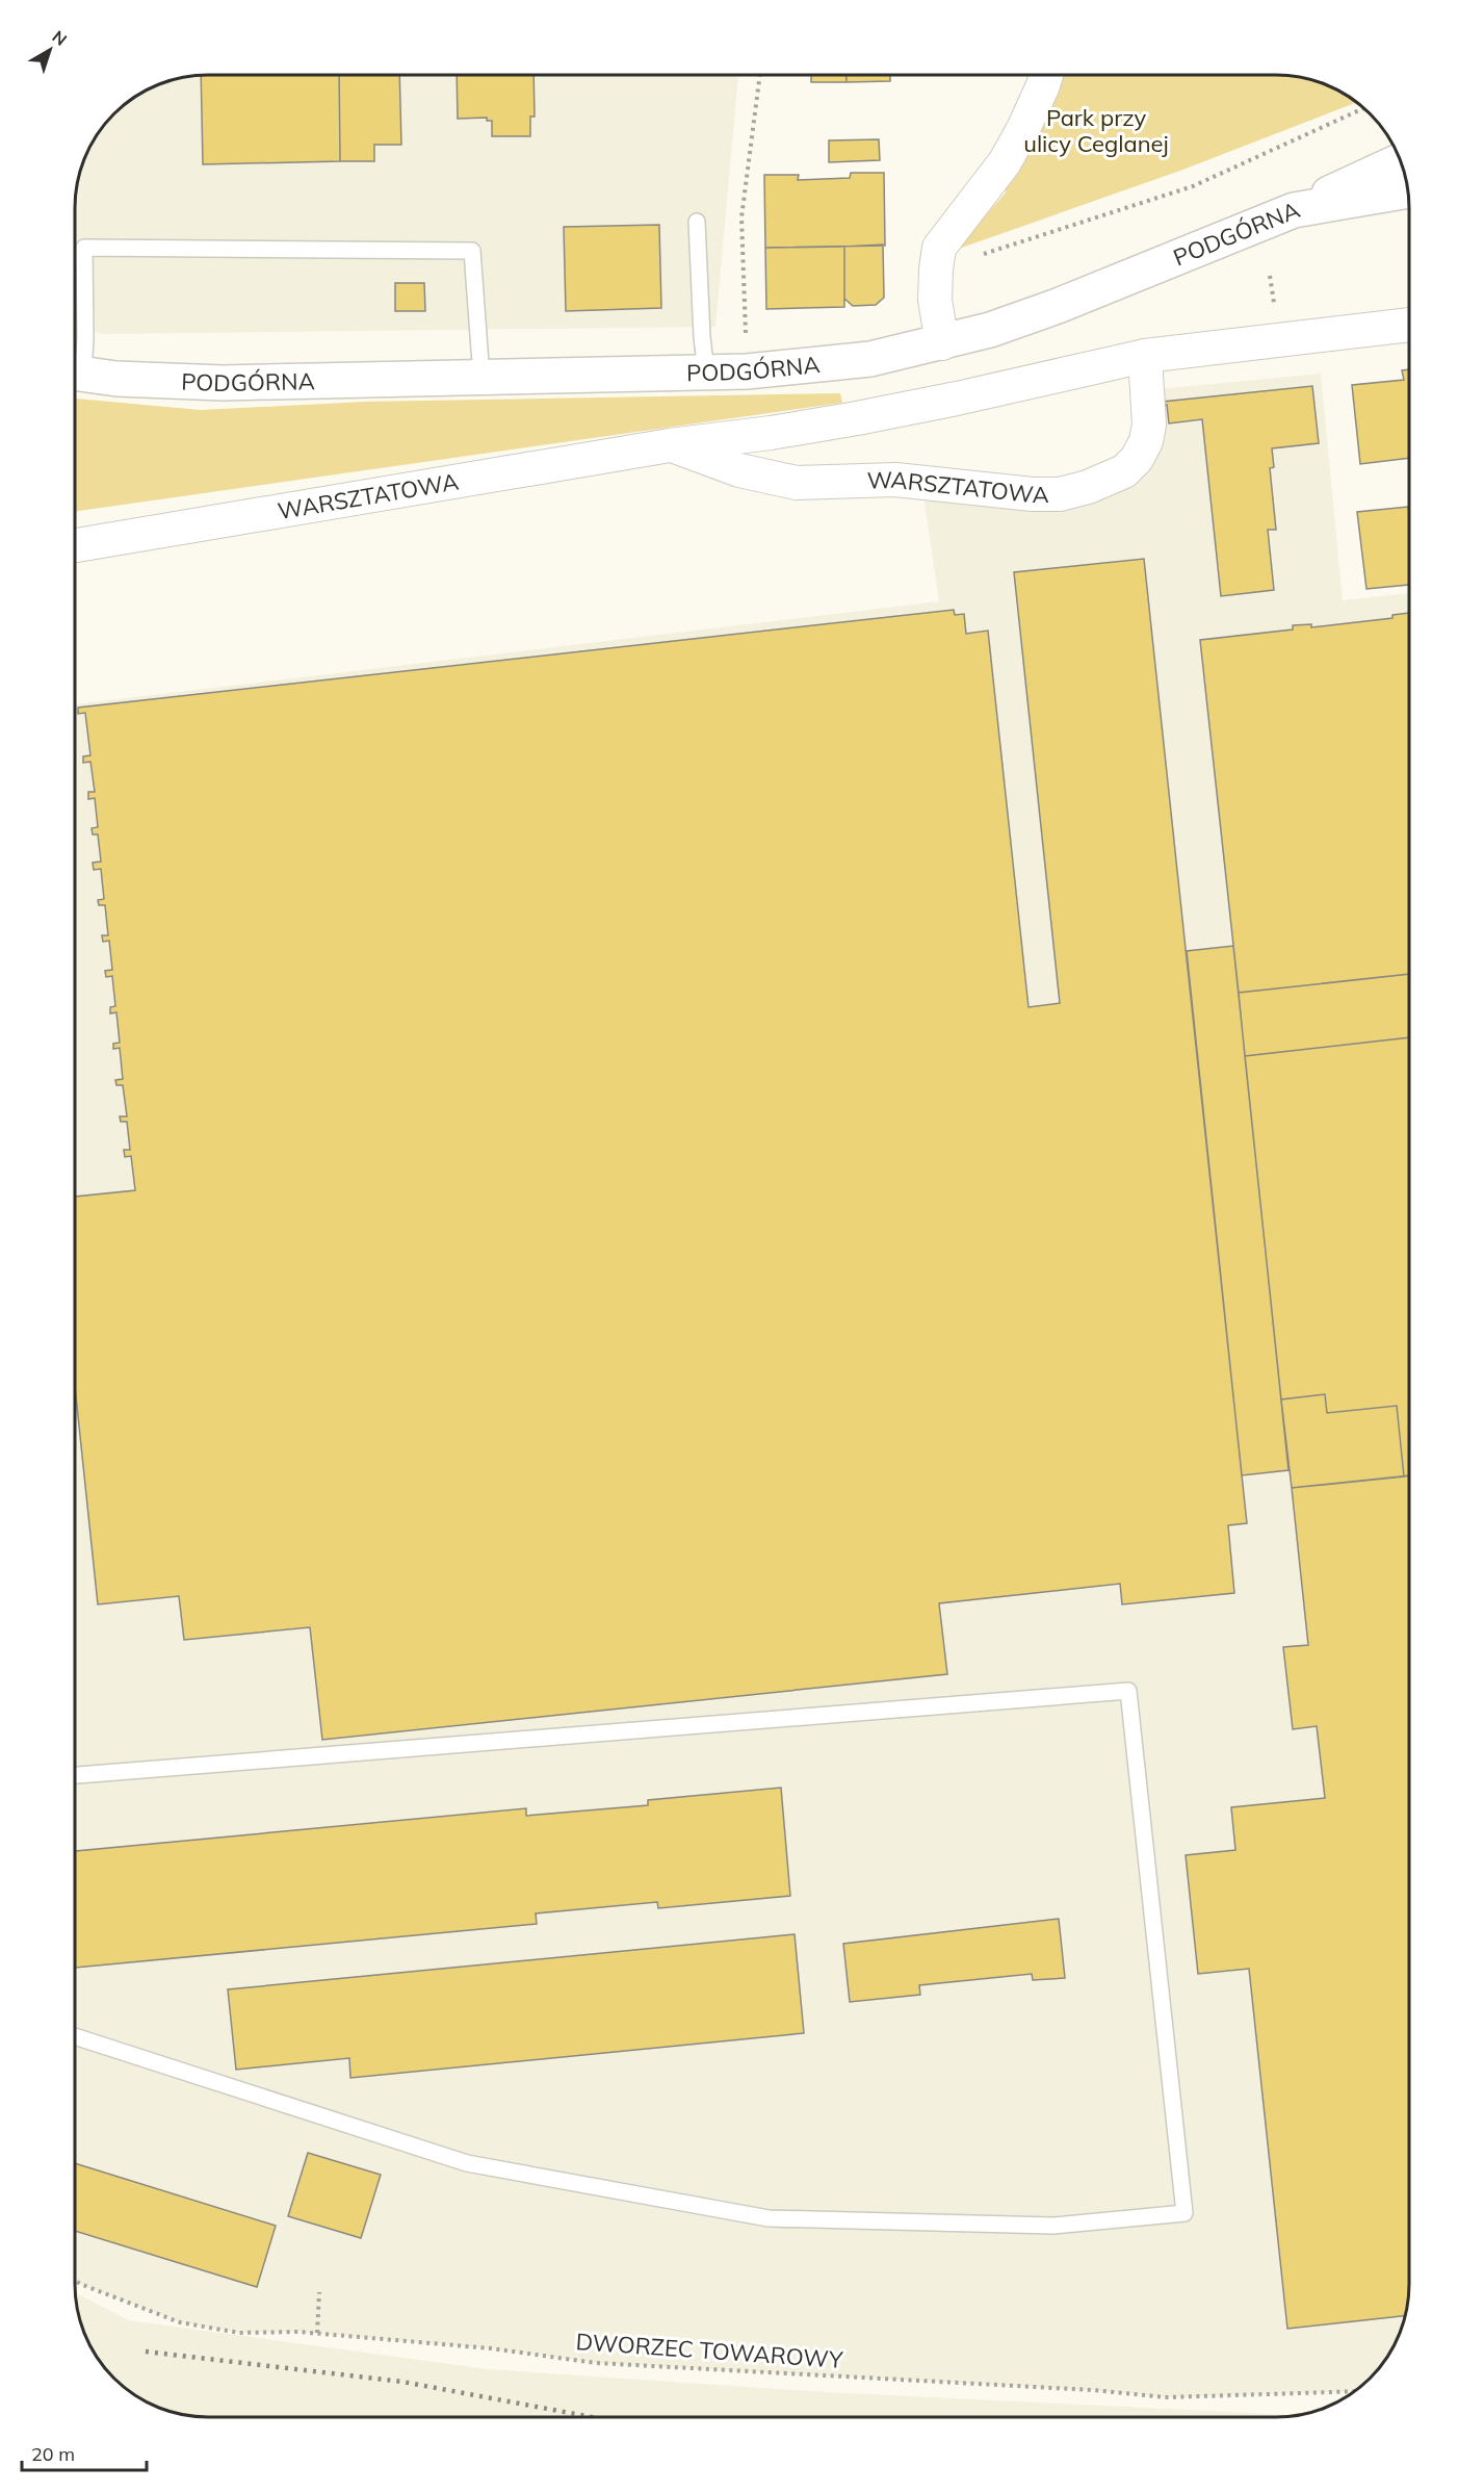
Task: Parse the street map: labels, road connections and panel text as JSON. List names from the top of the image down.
{
  "streets": {
    "street": ["PODGÓRNA", "WARSZTATOWA"],
    "path": ["DWORZEC TOWAROWY"]
  },
  "parks": ["Park przy ulicy Ceglanej"],
  "scale_bar": "20 m",
  "north": "top right"
}
